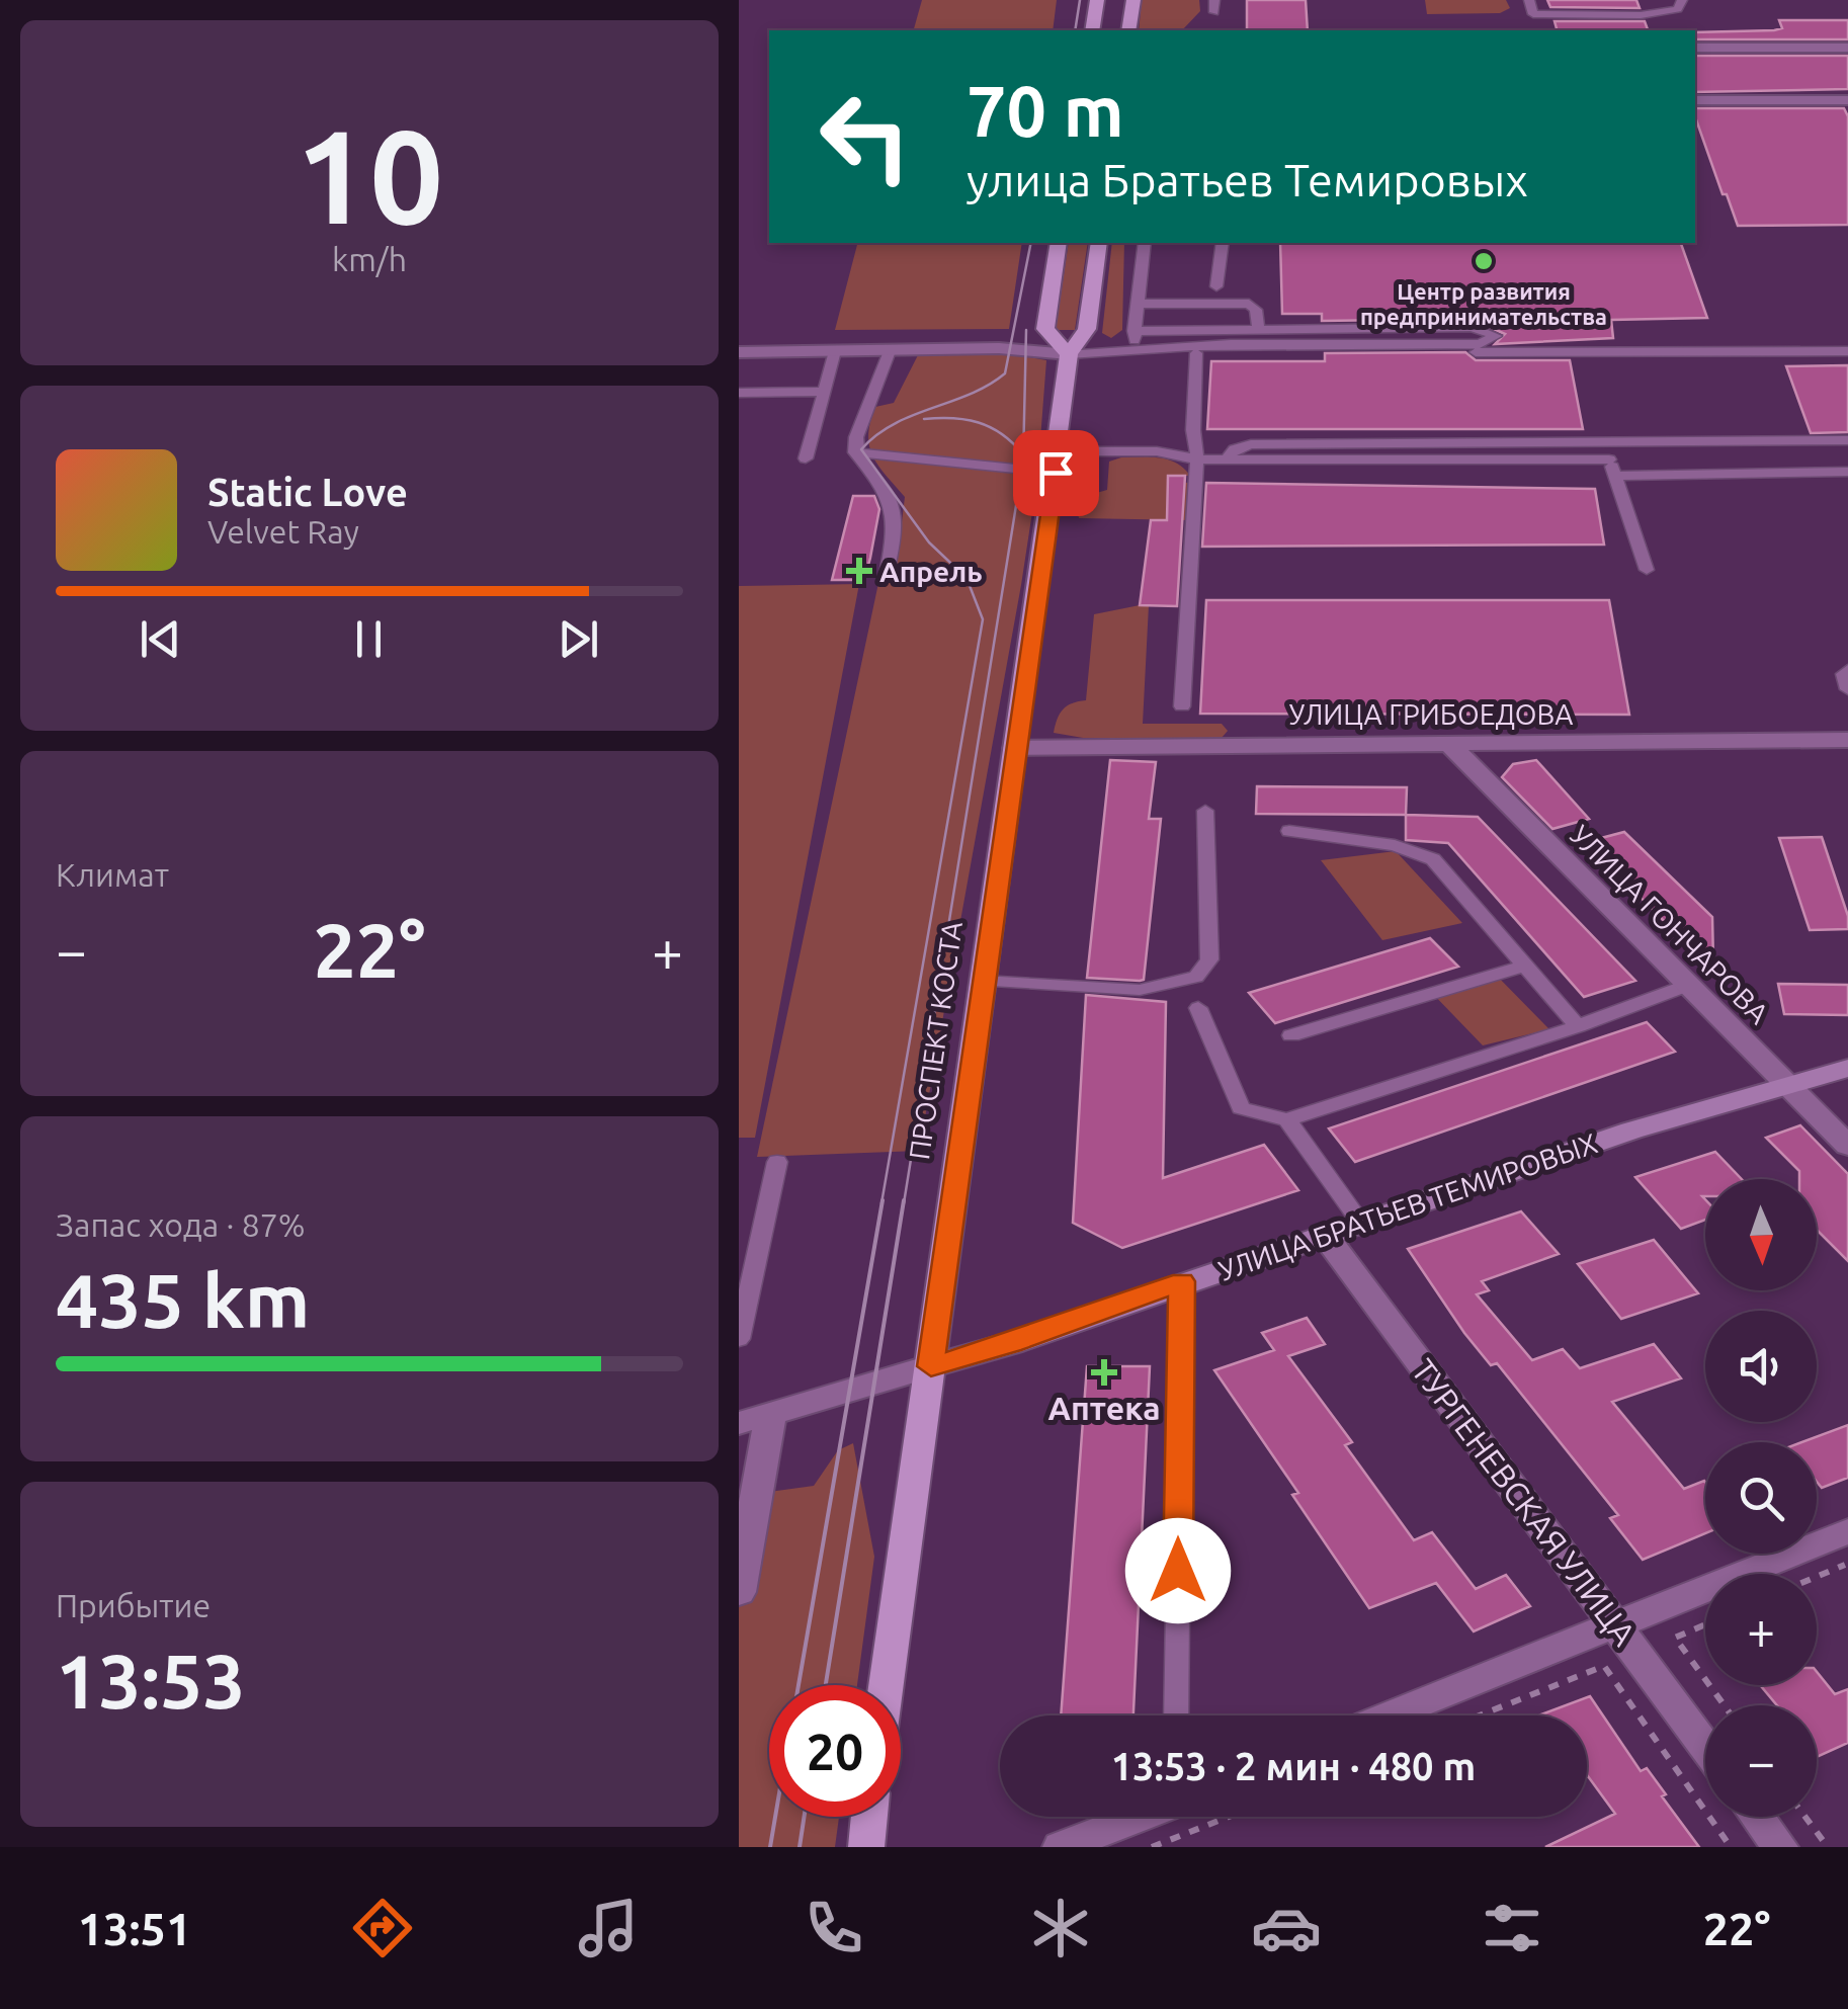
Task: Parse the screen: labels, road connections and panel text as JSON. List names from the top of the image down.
{
  "streets": {
    "main road": ["ПРОСПЕКТ КОСТА"],
    "street": [
      "УЛИЦА ГРИБОЕДОВА",
      "УЛИЦА ГОНЧАРОВА",
      "УЛИЦА БРАТЬЕВ ТЕМИРОВЫХ",
      "ТУРГЕНЕВСКАЯ УЛИЦА"
    ]
  },
  "crossings": [
    ["УЛИЦА ГРИБОЕДОВА", "УЛИЦА ГОНЧАРОВА"],
    ["УЛИЦА ГРИБОЕДОВА", "ПРОСПЕКТ КОСТА"],
    ["УЛИЦА ГОНЧАРОВА", "УЛИЦА БРАТЬЕВ ТЕМИРОВЫХ"],
    ["ПРОСПЕКТ КОСТА", "УЛИЦА БРАТЬЕВ ТЕМИРОВЫХ"],
    ["УЛИЦА БРАТЬЕВ ТЕМИРОВЫХ", "ТУРГЕНЕВСКАЯ УЛИЦА"]
  ],
  "places": {
    "other": ["Центр развития предпринимательства"],
    "health": ["Апрель", "Аптека"]
  },
  "north": "bottom",
  "page": {
    "tile": [
      ["10", "km/h"],
      "Климат",
      ["Запас хода · 87%", "435 km"],
      ["Прибытие", "13:53"]
    ],
    "turn": ["70 m", "улица Братьев Темировых"],
    "song": ["Static Love", "Velvet Ray"],
    "heat": ["−", "22°", "+"],
    "map_buttons": ["+", "−"],
    "limit": "20",
    "trip": "13:53 · 2 мин · 480 m",
    "tabs": ["13:51", "22°"]
  }
}
